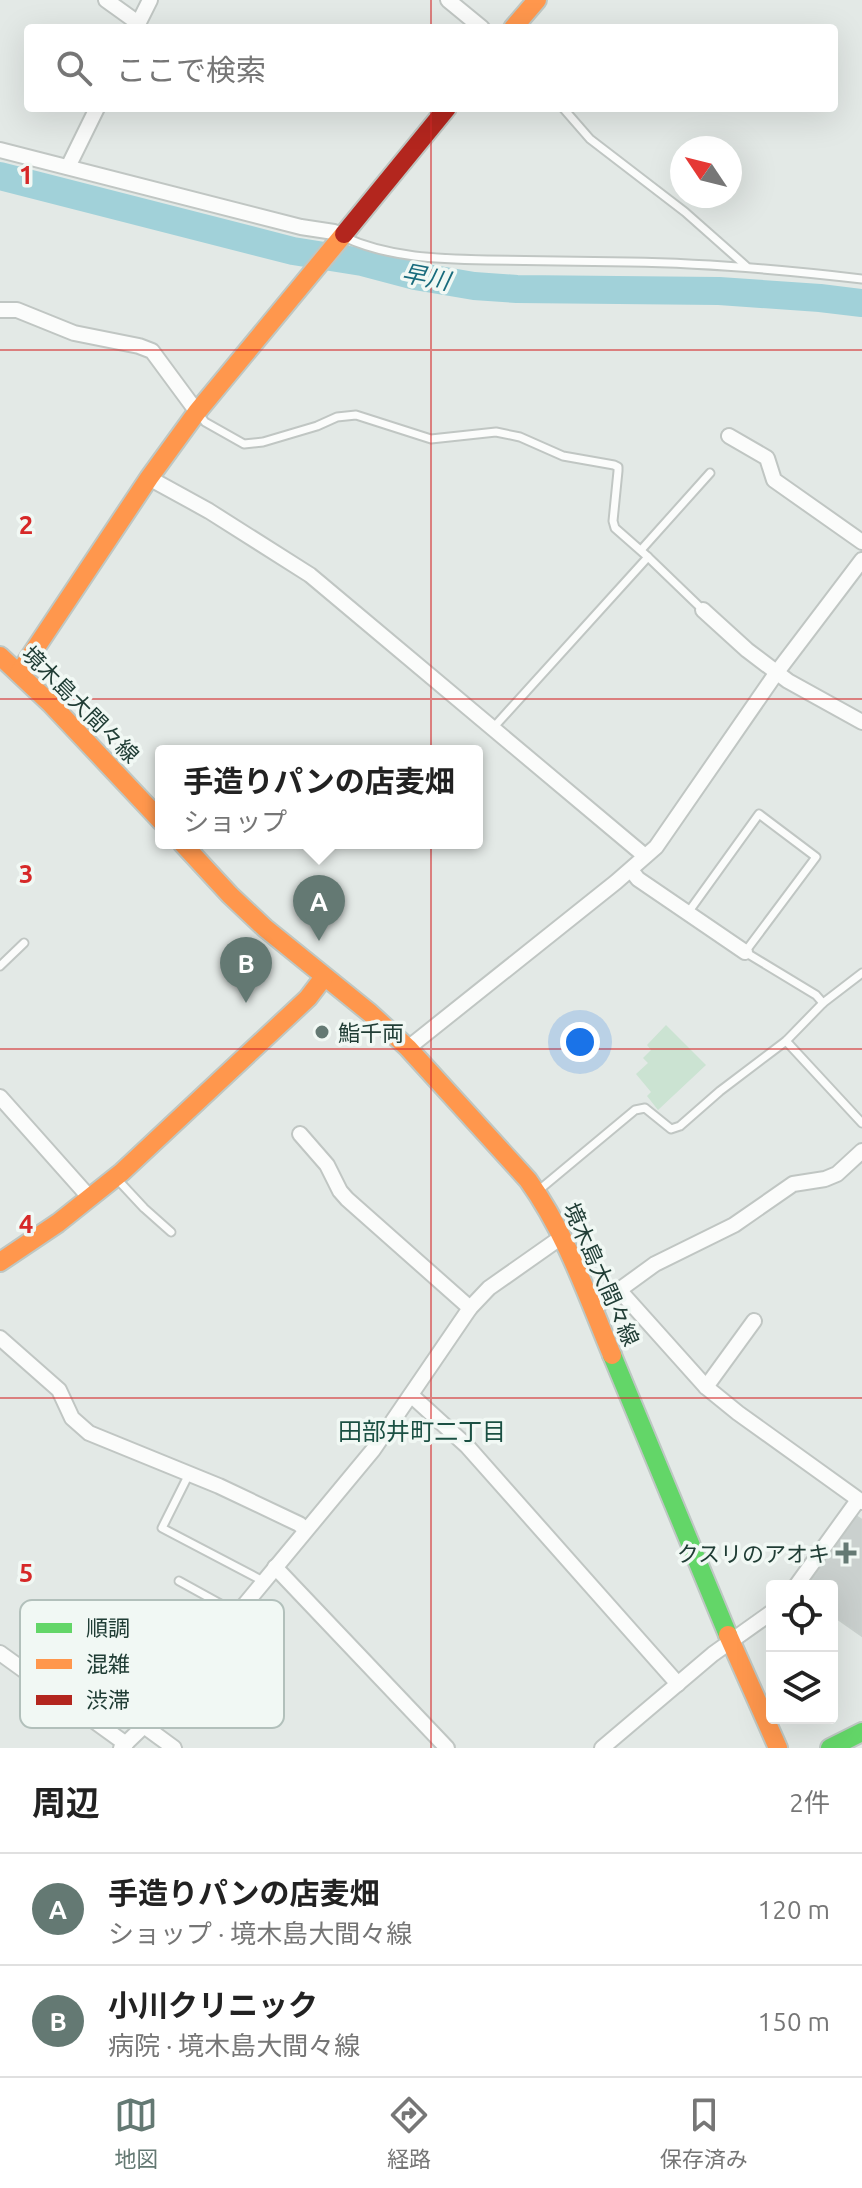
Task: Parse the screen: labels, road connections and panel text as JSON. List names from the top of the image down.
{
  "streets": {
    "main road": ["境木島大間々線"]
  },
  "districts": ["田部井町二丁目"],
  "water": ["早川"],
  "places": {
    "other": ["鮨千両"],
    "health": ["クスリのアオキ"]
  },
  "legend": ["順調", "混雑", "渋滞"],
  "north": "top left",
  "page": {
    "search": "ここで検索",
    "popup": ["手造りパンの店麦畑", "ショップ"],
    "pins": ["A", "B"],
    "heading": ["周辺", "2件"],
    "list": [
      {
        "mark": "A",
        "name": "手造りパンの店麦畑",
        "note": "ショップ · 境木島大間々線",
        "value": "120 m"
      },
      {
        "mark": "B",
        "name": "小川クリニック",
        "note": "病院 · 境木島大間々線",
        "value": "150 m"
      }
    ],
    "nav": ["地図", "経路", "保存済み"]
  },
  "grid": {
    "rows": [
      "1",
      "2",
      "3",
      "4",
      "5"
    ]
  }
}
